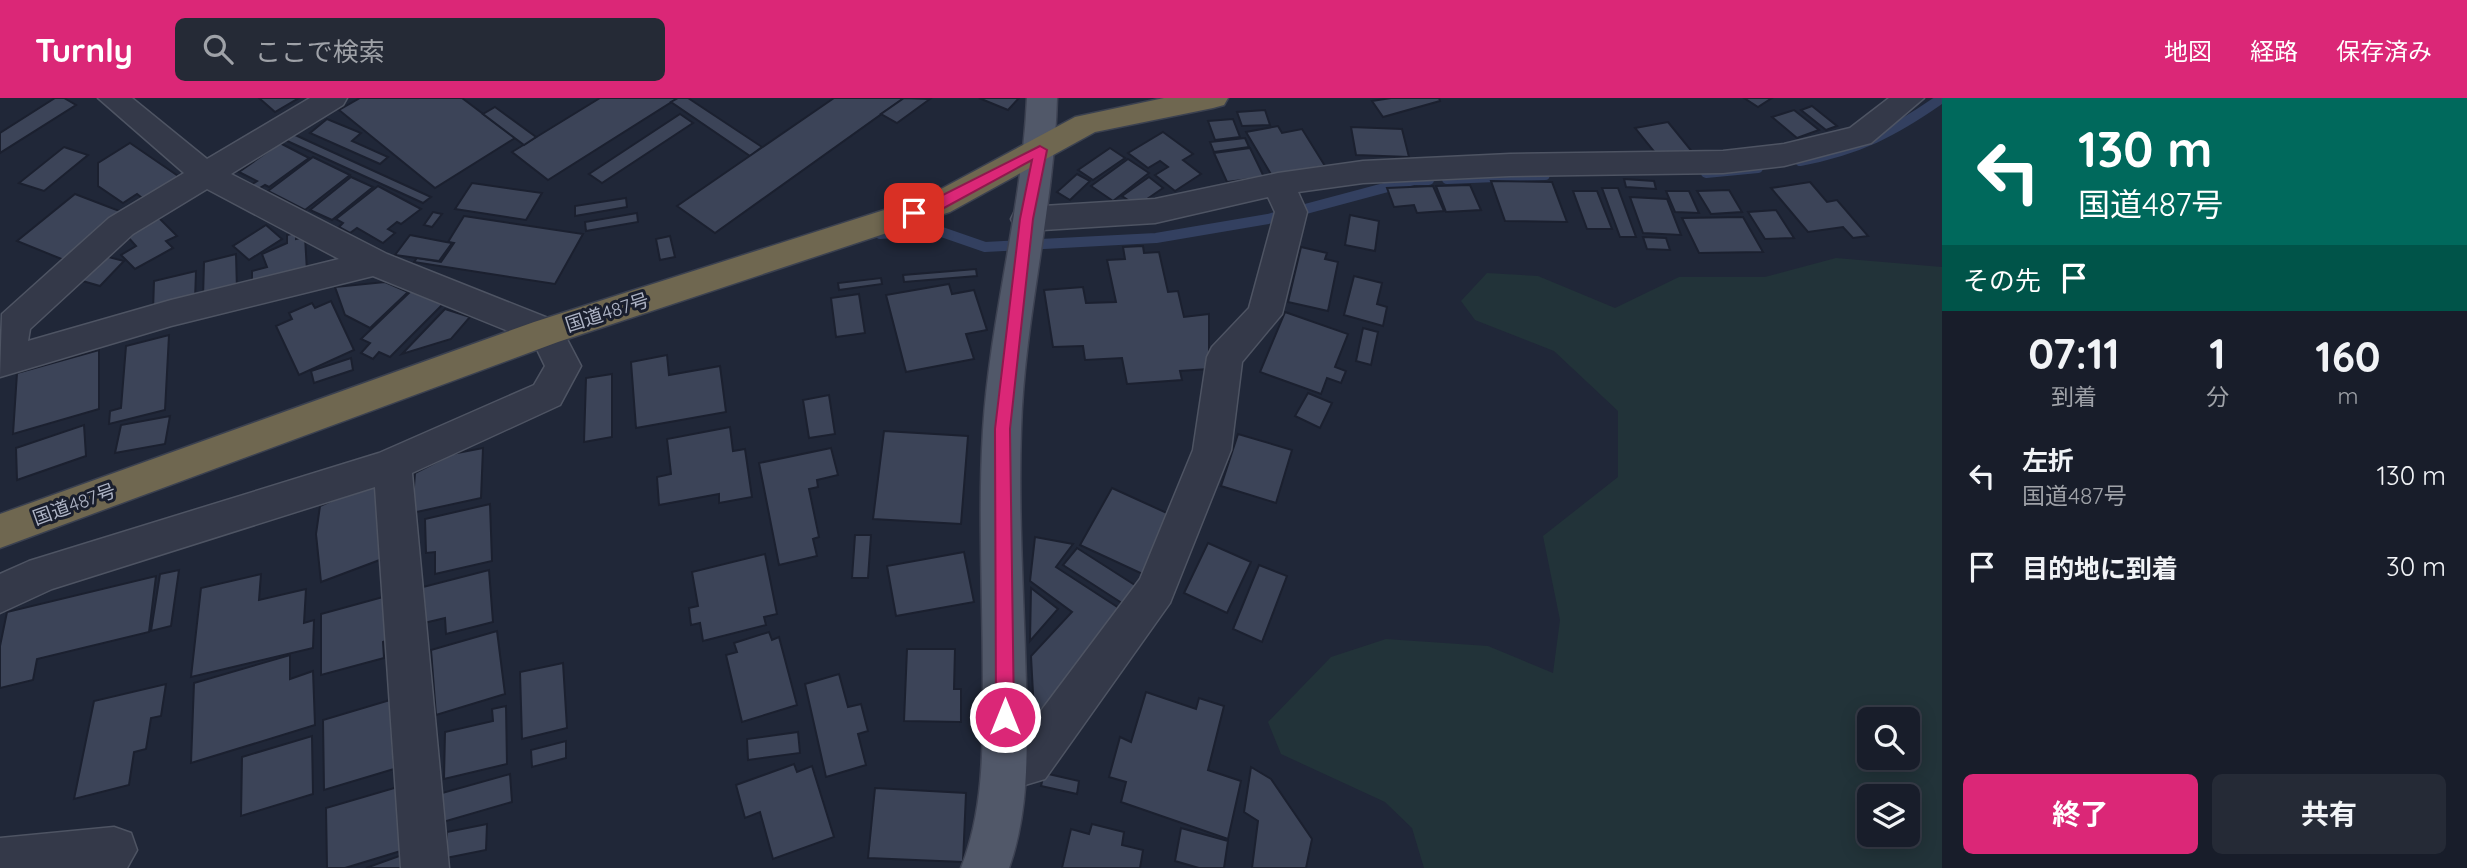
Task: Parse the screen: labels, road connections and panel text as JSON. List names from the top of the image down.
{
  "streets": {
    "highway": ["国道487号"]
  },
  "page": {
    "header": "Turnly",
    "search": "ここで検索",
    "nav": ["地図", "経路", "保存済み"],
    "turn": ["130 m", "国道487号"],
    "then": "その先",
    "eta": [
      "07:11",
      "到着",
      "1",
      "分",
      "160",
      "m"
    ],
    "list": [
      {
        "name": "左折",
        "note": "国道487号",
        "value": "130 m"
      },
      {
        "name": "目的地に到着",
        "value": "30 m"
      }
    ],
    "buttons": ["終了", "共有"]
  }
}
